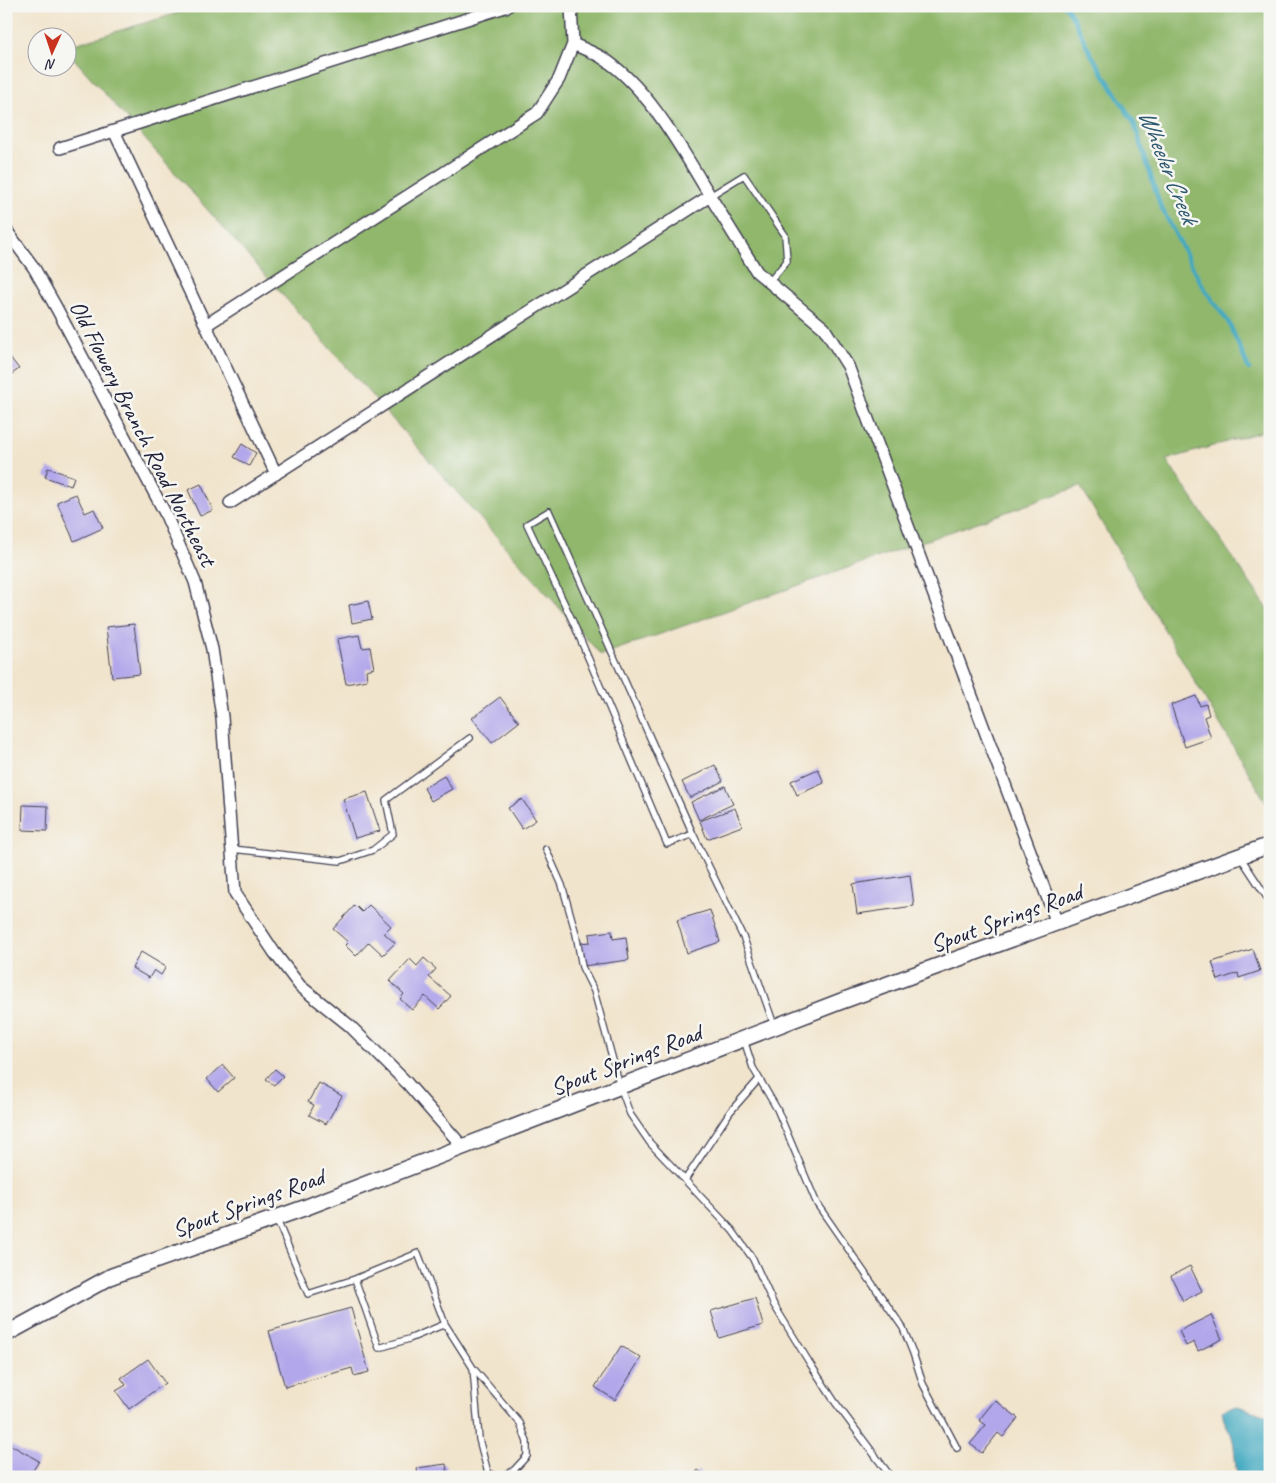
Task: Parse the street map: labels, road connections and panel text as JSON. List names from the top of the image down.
{
  "streets": {
    "street": ["Old Flowery Branch Road Northeast", "Spout Springs Road"]
  },
  "crossings": [
    ["Old Flowery Branch Road Northeast", "Spout Springs Road"]
  ],
  "water": ["Wheeler Creek"],
  "north": "bottom"
}
